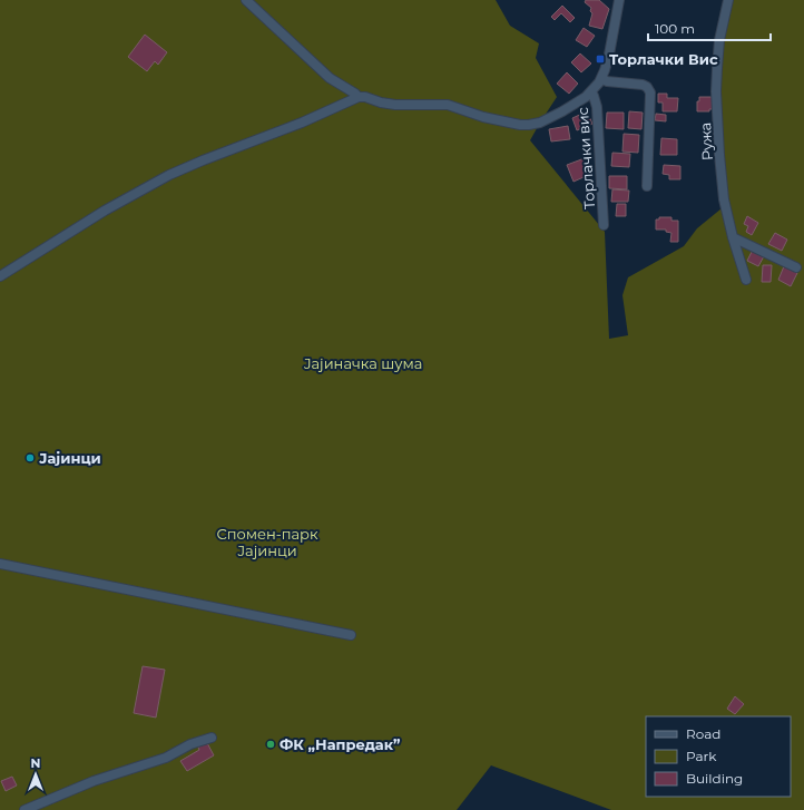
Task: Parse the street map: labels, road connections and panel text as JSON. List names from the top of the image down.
{
  "streets": {
    "street": ["Ружа", "Торлачки вис"]
  },
  "parks": ["Јајиначка шума", "Спомен-парк Јајинци"],
  "places": {
    "transit": ["Торлачки Вис"],
    "other": ["Јајинци", "ФК „Напредак”"]
  },
  "legend": ["Road", "Park", "Building"],
  "scale_bar": "100 m",
  "north": "top"
}
